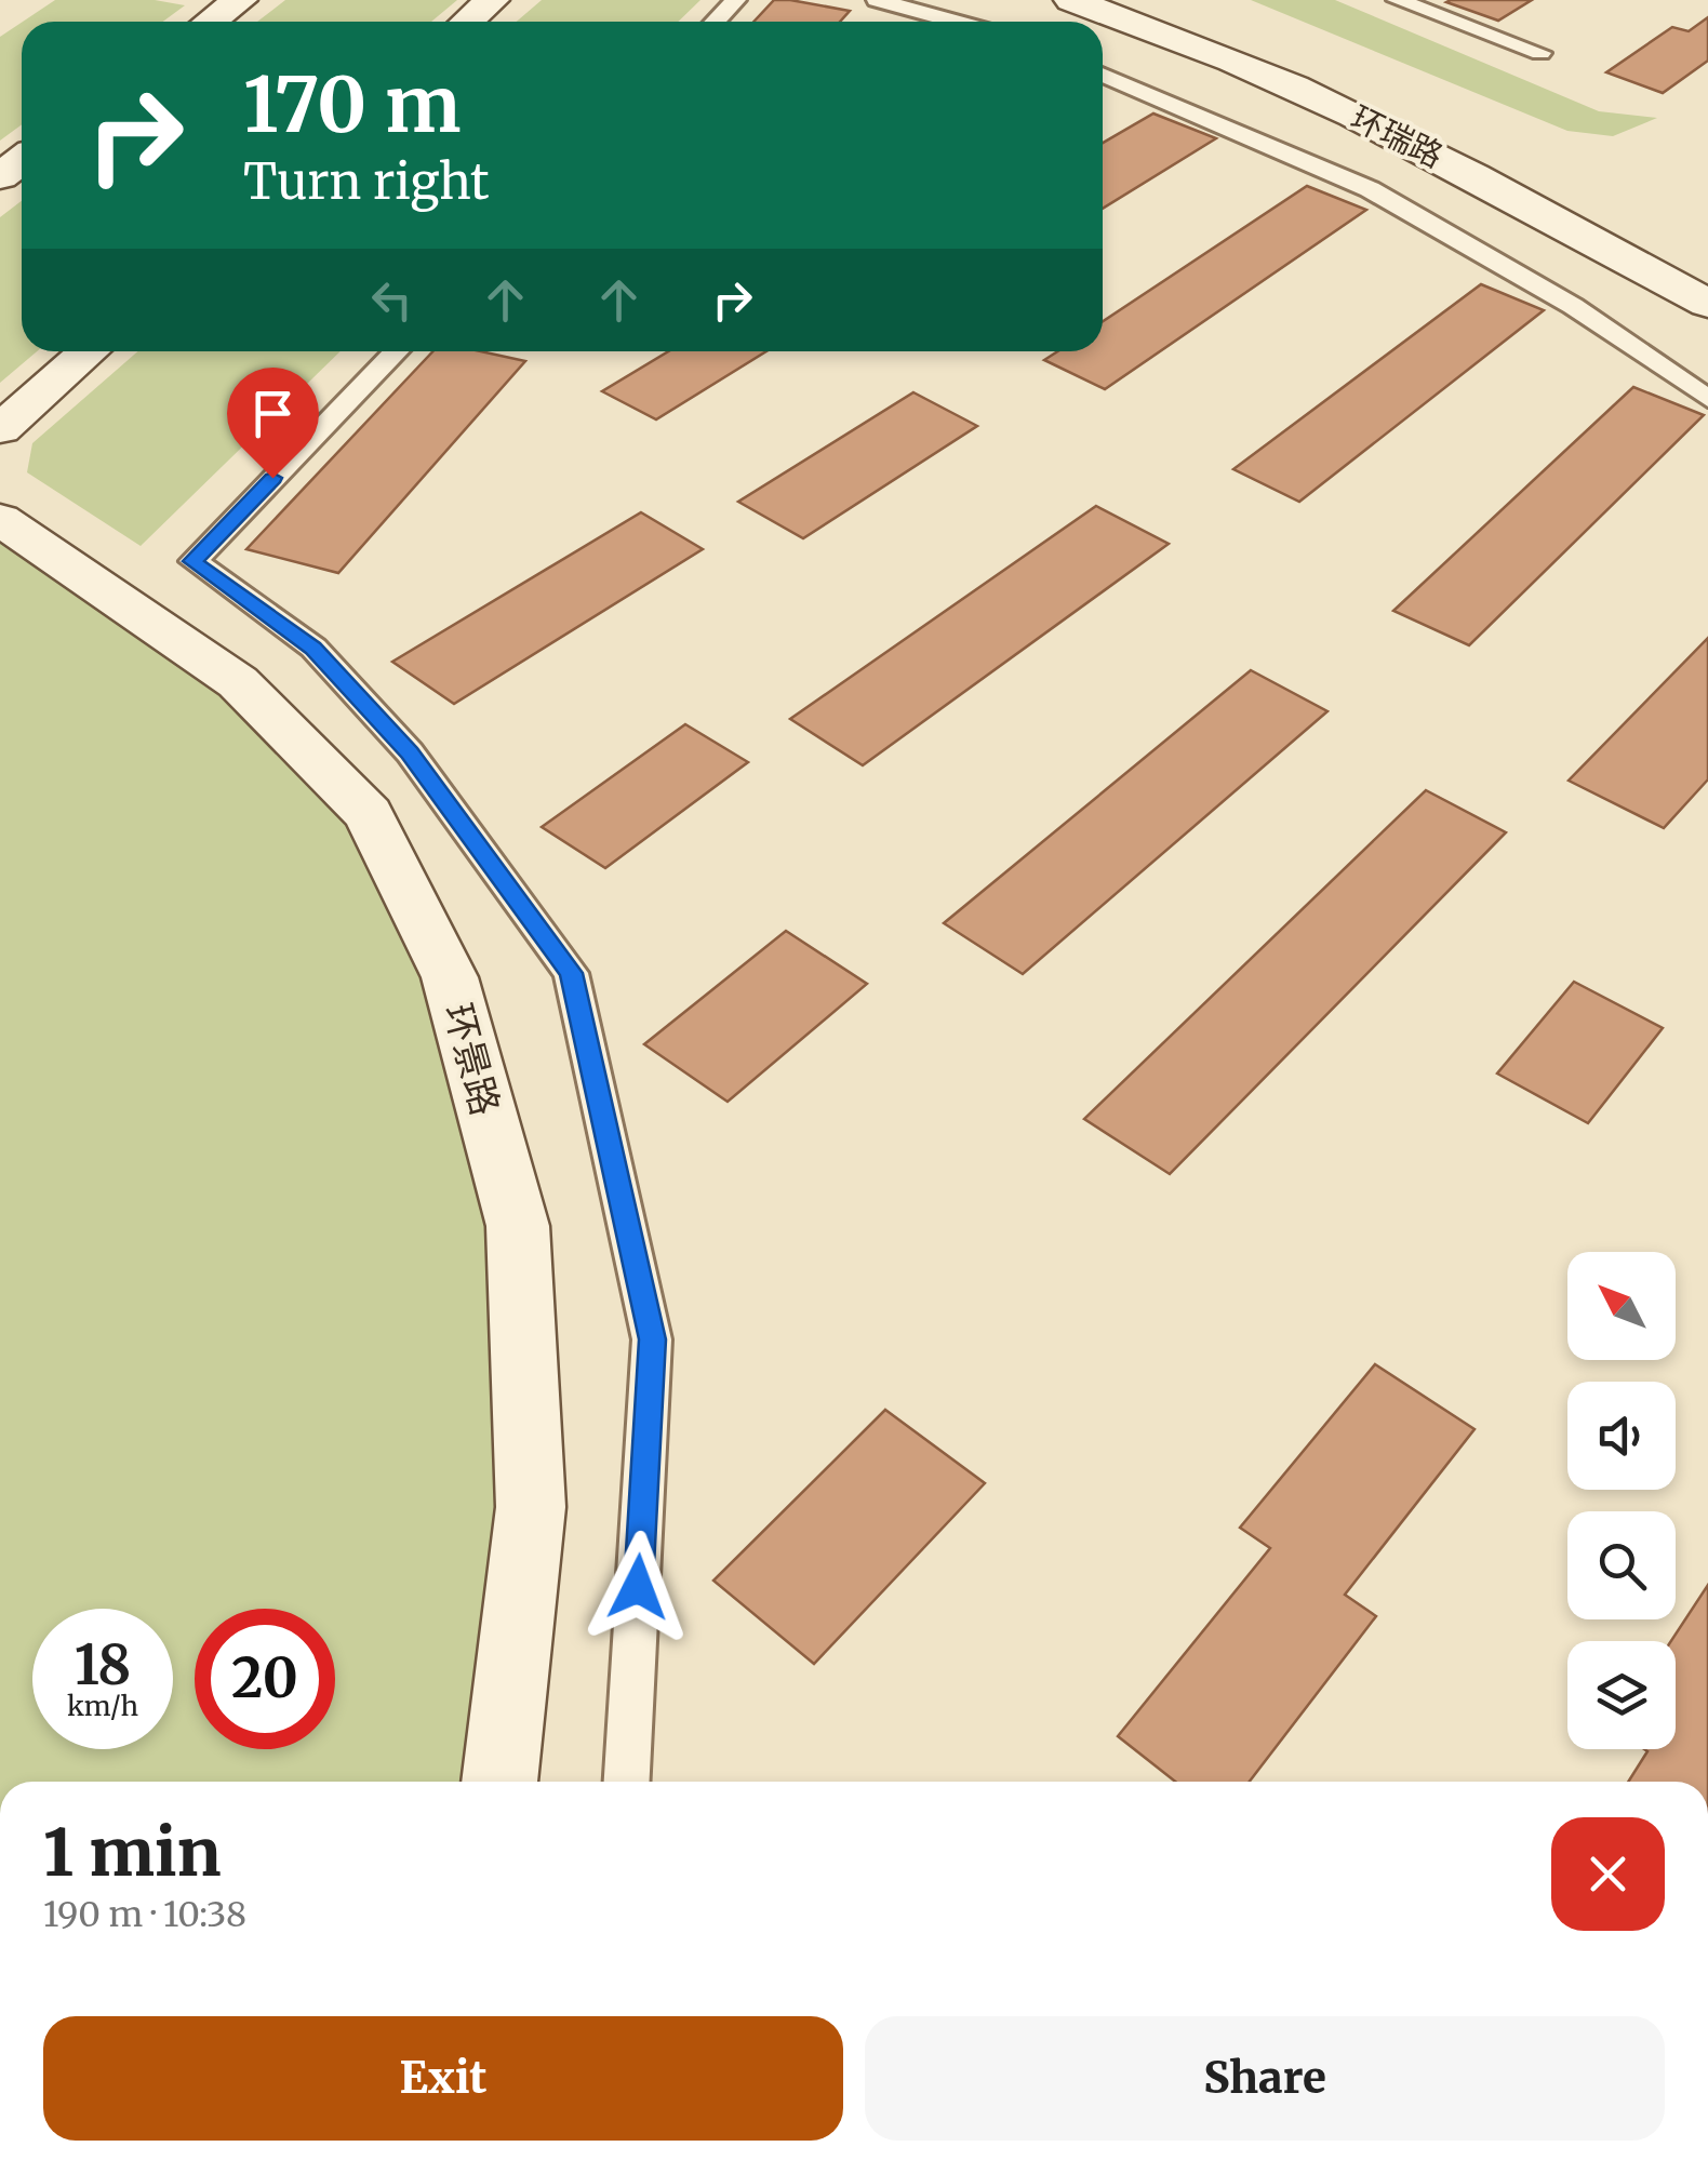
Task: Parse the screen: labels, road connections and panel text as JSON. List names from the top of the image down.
{
  "streets": {
    "street": ["环瑞路", "环景路"]
  },
  "north": "top left",
  "page": {
    "turn": ["170 m", "Turn right"],
    "speed": "18 km/h",
    "limit": "20",
    "heading": ["1 min", "190 m · 10:38"],
    "buttons": ["Exit", "Share"]
  }
}
